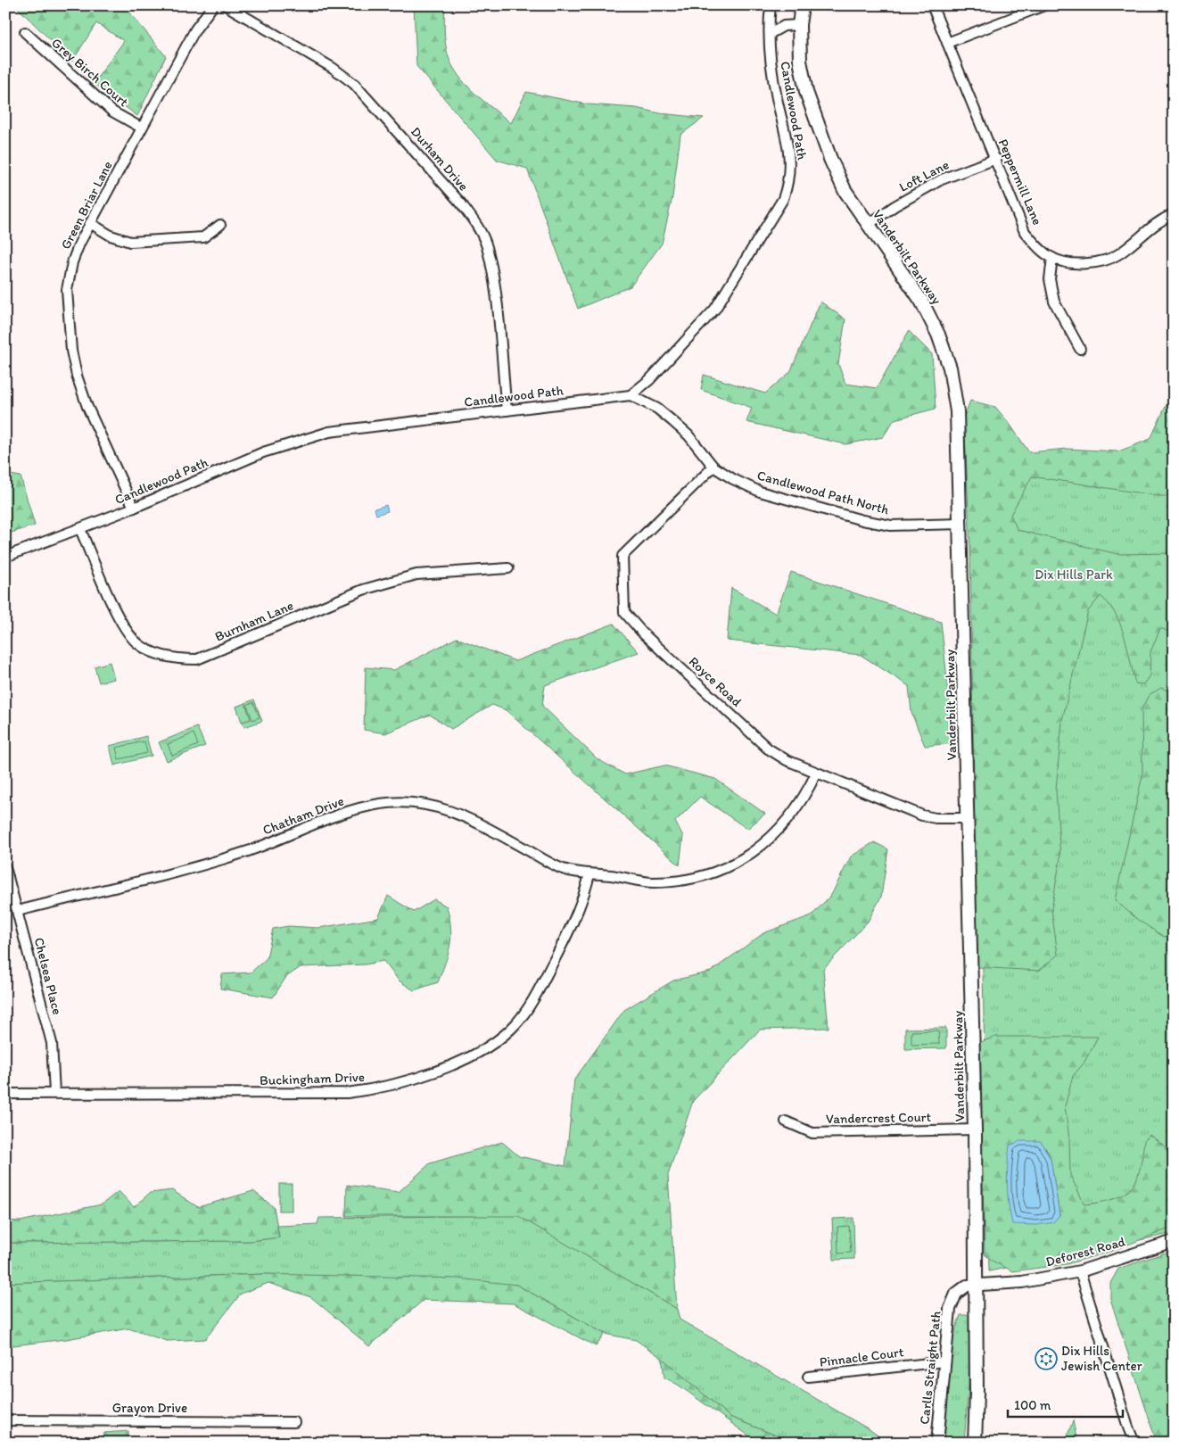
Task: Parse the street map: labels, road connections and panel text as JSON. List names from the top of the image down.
{
  "streets": {
    "main road": ["Vanderbilt Parkway"],
    "street": [
      "Grey Birch Court",
      "Candlewood Path",
      "Durham Drive",
      "Loft Lane",
      "Peppermill Lane",
      "Green Briar Lane",
      "Candlewood Path North",
      "Burnham Lane",
      "Royce Road",
      "Chatham Drive",
      "Chelsea Place",
      "Buckingham Drive",
      "Vandercrest Court",
      "Deforest Road",
      "Pinnacle Court",
      "Carlls Straight Path",
      "Grayon Drive"
    ]
  },
  "crossings": [
    ["Grey Birch Court", "Green Briar Lane"],
    ["Candlewood Path", "Durham Drive"],
    ["Candlewood Path", "Green Briar Lane"],
    ["Candlewood Path", "Candlewood Path North"],
    ["Candlewood Path", "Burnham Lane"],
    ["Loft Lane", "Peppermill Lane"],
    ["Loft Lane", "Vanderbilt Parkway"],
    ["Vanderbilt Parkway", "Candlewood Path North"],
    ["Vanderbilt Parkway", "Royce Road"],
    ["Vanderbilt Parkway", "Vandercrest Court"],
    ["Vanderbilt Parkway", "Deforest Road"],
    ["Vanderbilt Parkway", "Carlls Straight Path"],
    ["Candlewood Path North", "Royce Road"],
    ["Royce Road", "Chatham Drive"],
    ["Chatham Drive", "Chelsea Place"],
    ["Chatham Drive", "Buckingham Drive"],
    ["Chelsea Place", "Buckingham Drive"],
    ["Deforest Road", "Carlls Straight Path"],
    ["Pinnacle Court", "Carlls Straight Path"]
  ],
  "parks": ["Dix Hills Park"],
  "places": {
    "synagogue": ["Dix Hills Jewish Center"]
  },
  "scale_bar": "100 m"
}
